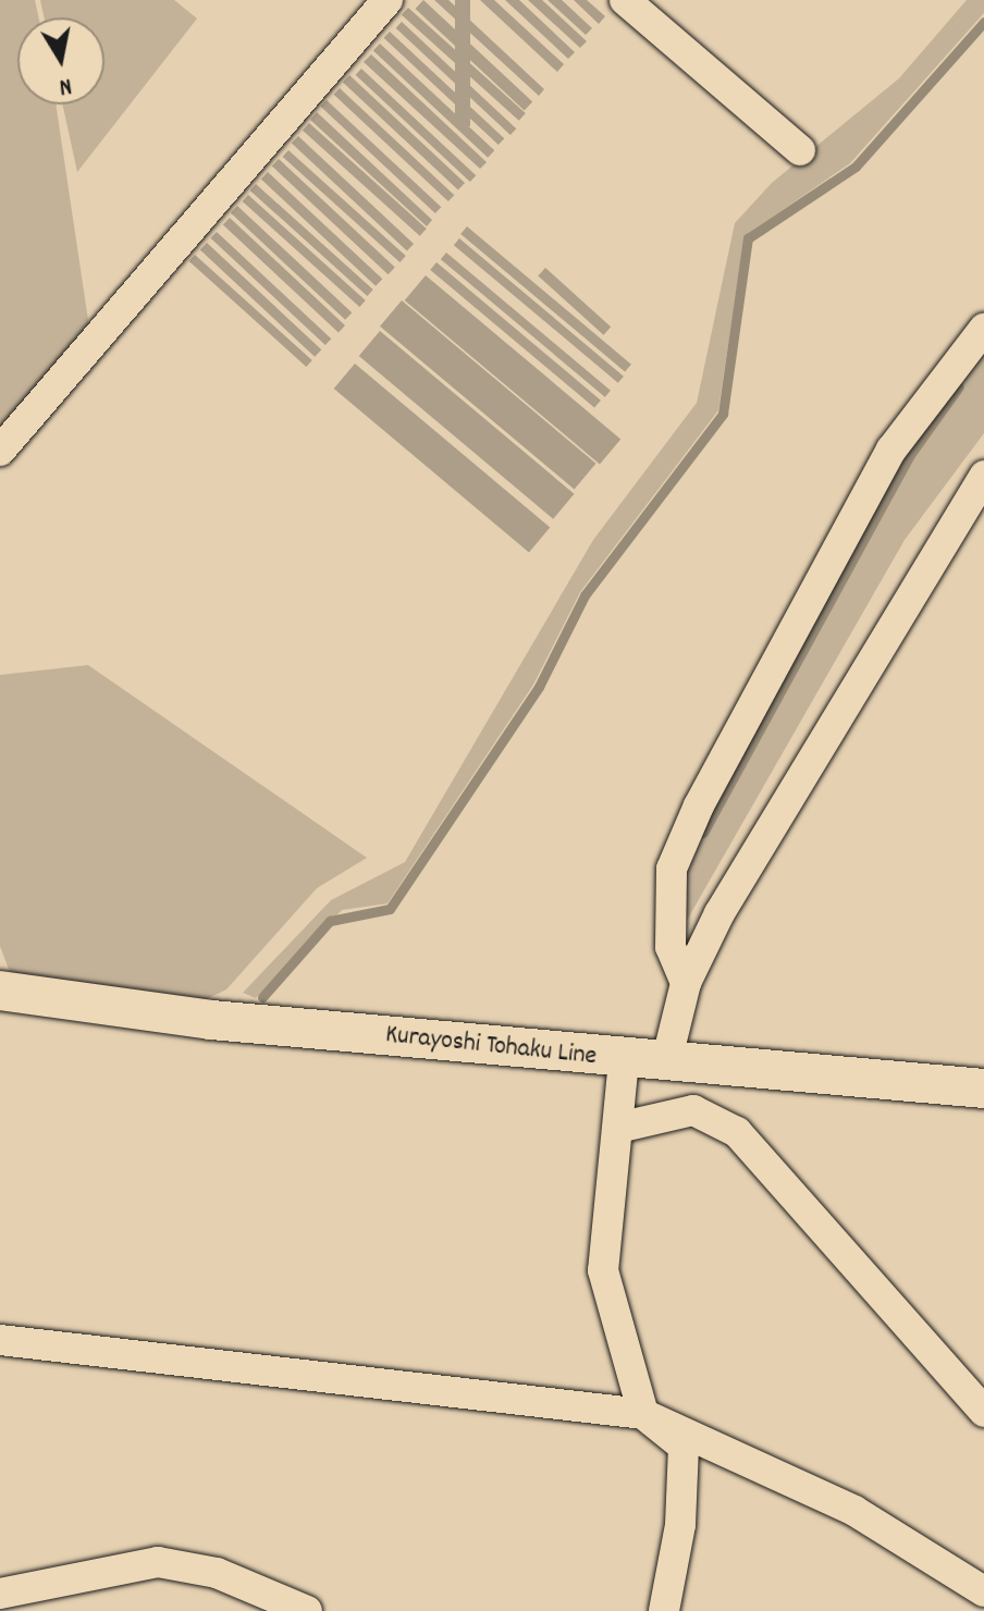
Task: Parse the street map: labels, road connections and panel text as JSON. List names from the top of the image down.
{
  "streets": {
    "main road": ["Kurayoshi Tohaku Line"]
  },
  "north": "bottom"
}
